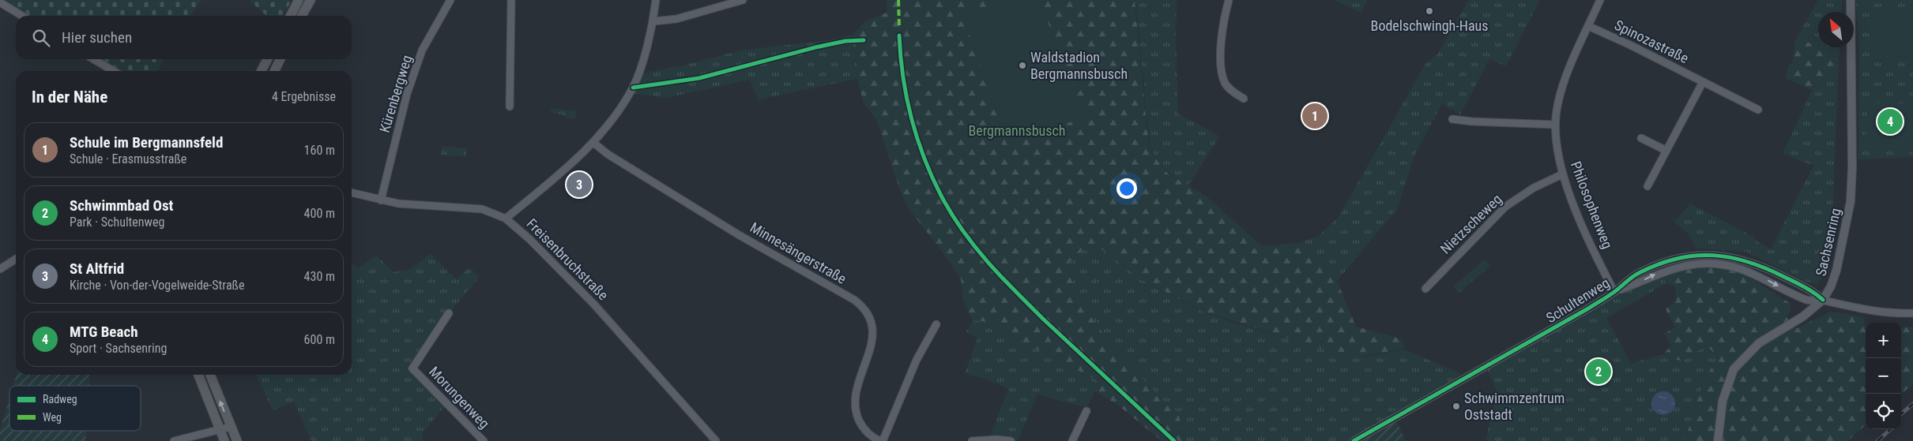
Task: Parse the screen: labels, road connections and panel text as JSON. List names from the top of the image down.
{
  "streets": {
    "street": [
      "Spinozastraße",
      "Kürenbergweg",
      "Philosophenweg",
      "Nietzscheweg",
      "Sachsenring",
      "Minnesängerstraße",
      "Freisenbruchstraße",
      "Schultenweg",
      "Morungenweg"
    ]
  },
  "crossings": [
    ["Spinozastraße", "Philosophenweg"],
    ["Kürenbergweg", "Freisenbruchstraße"],
    ["Philosophenweg", "Nietzscheweg"],
    ["Philosophenweg", "Schultenweg"],
    ["Sachsenring", "Schultenweg"]
  ],
  "parks": ["Bergmannsbusch"],
  "places": ["Bodelschwingh-Haus", "Waldstadion Bergmannsbusch", "Schwimmzentrum Oststadt"],
  "legend": ["Radweg", "Weg"],
  "north": "top left",
  "page": {
    "search": "Hier suchen",
    "heading": ["In der Nähe", "4 Ergebnisse"],
    "pins": [
      "1",
      "4",
      "3",
      "2"
    ],
    "list": [
      {
        "mark": "1",
        "name": "Schule im Bergmannsfeld",
        "note": "Schule · Erasmusstraße",
        "value": "160 m"
      },
      {
        "mark": "2",
        "name": "Schwimmbad Ost",
        "note": "Park · Schultenweg",
        "value": "400 m"
      },
      {
        "mark": "3",
        "name": "St Altfrid",
        "note": "Kirche · Von-der-Vogelweide-Straße",
        "value": "430 m"
      },
      {
        "mark": "4",
        "name": "MTG Beach",
        "note": "Sport · Sachsenring",
        "value": "600 m"
      }
    ],
    "map_buttons": ["+", "−"]
  }
}
